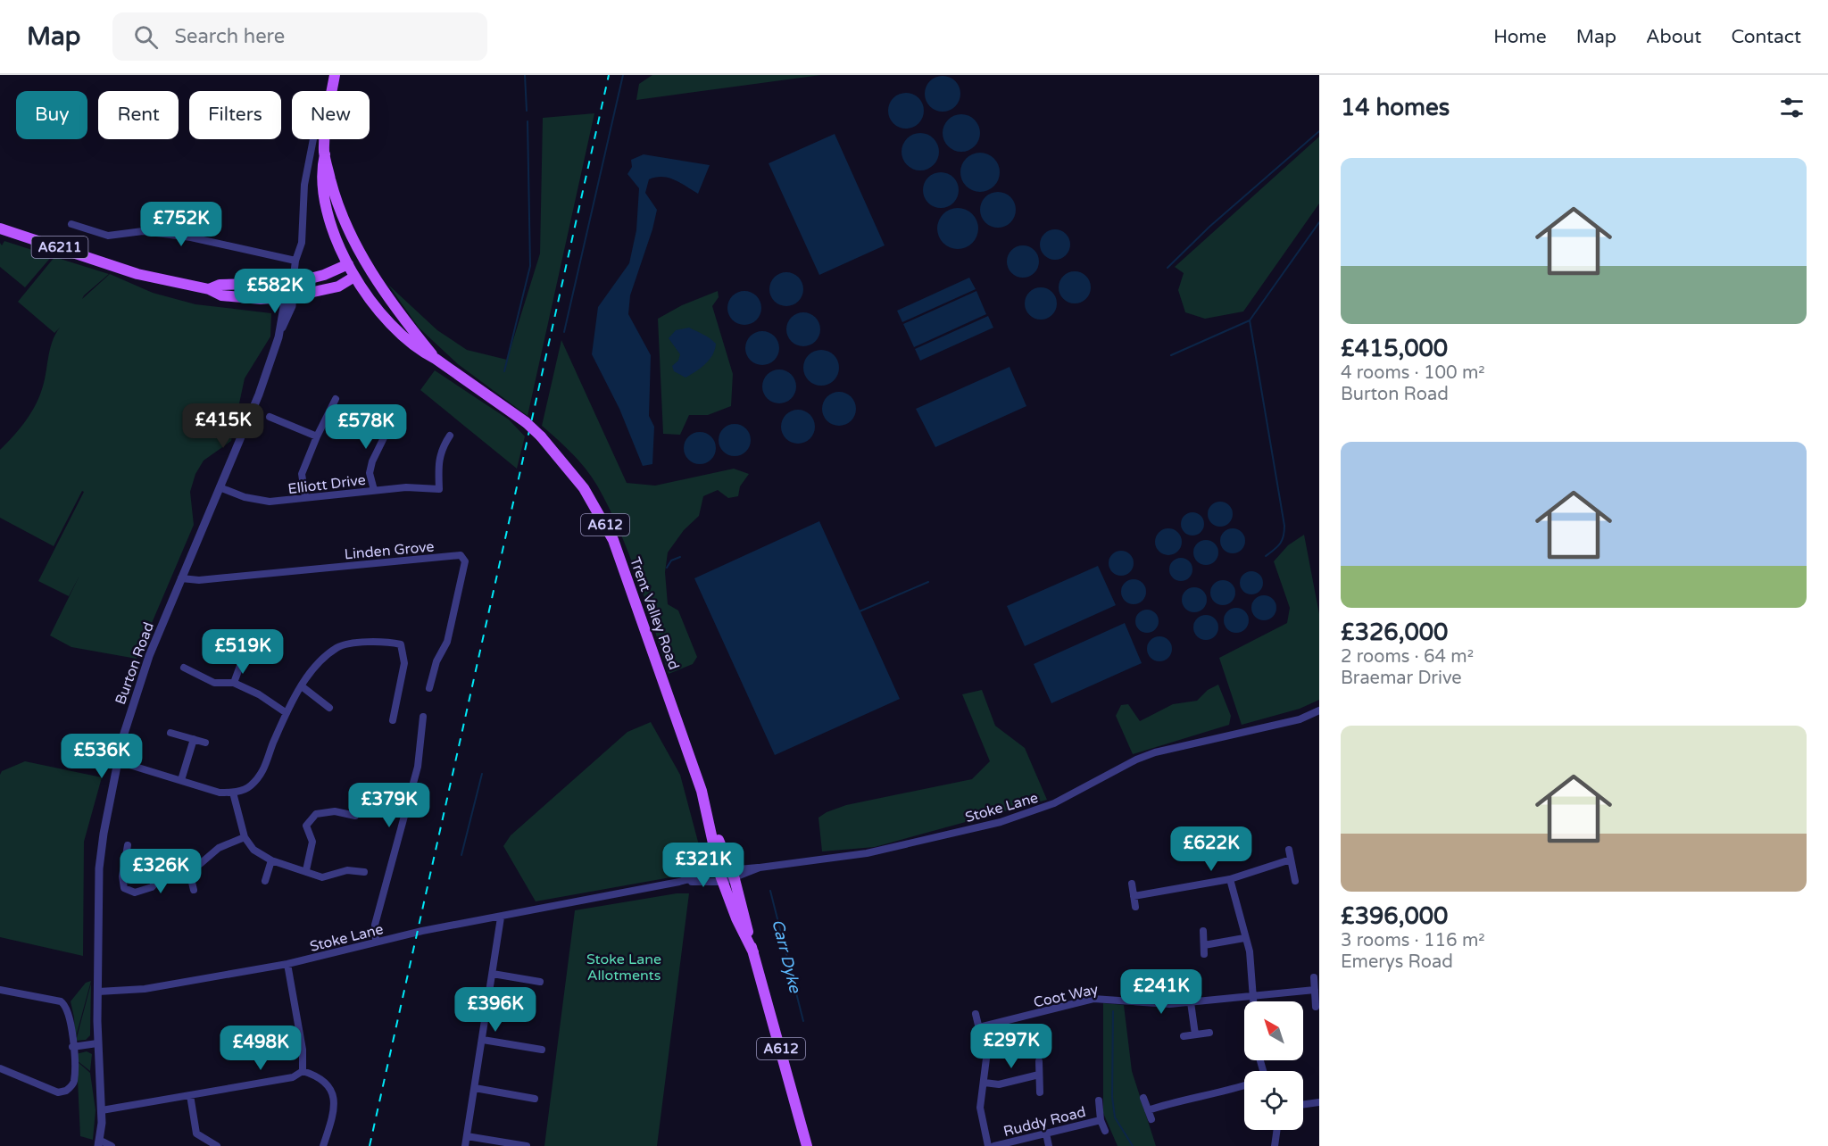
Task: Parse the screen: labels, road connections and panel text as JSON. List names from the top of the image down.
{
  "streets": {
    "main road": ["A6211", "A612", "Trent Valley Road"],
    "street": [
      "Elliott Drive",
      "Linden Grove",
      "Burton Road",
      "Stoke Lane",
      "Coot Way",
      "Ruddy Road"
    ]
  },
  "crossings": [
    ["A6211", "Trent Valley Road"],
    ["A6211", "Burton Road"],
    ["Elliott Drive", "Burton Road"],
    ["A612", "Trent Valley Road"],
    ["Linden Grove", "Burton Road"],
    ["Trent Valley Road", "Stoke Lane"],
    ["Burton Road", "Stoke Lane"]
  ],
  "water": ["Carr Dyke"],
  "parks": ["Stoke Lane Allotments"],
  "north": "top left",
  "page": {
    "header": "Map",
    "search": "Search here",
    "nav": [
      "Home",
      "Map",
      "About",
      "Contact"
    ],
    "heading": "14 homes",
    "chip": [
      "Buy",
      "Rent",
      "Filters",
      "New"
    ],
    "list": [
      {
        "name": "£415,000",
        "note": "4 rooms · 100 m² · Burton Road"
      },
      {
        "name": "£326,000",
        "note": "2 rooms · 64 m² · Braemar Drive"
      },
      {
        "name": "£396,000",
        "note": "3 rooms · 116 m² · Emerys Road"
      }
    ],
    "price": [
      "£752K",
      "£582K",
      "£415K",
      "£578K",
      "£519K",
      "£536K",
      "£379K",
      "£622K",
      "£321K",
      "£326K",
      "£241K",
      "£396K",
      "£297K",
      "£498K"
    ]
  }
}
